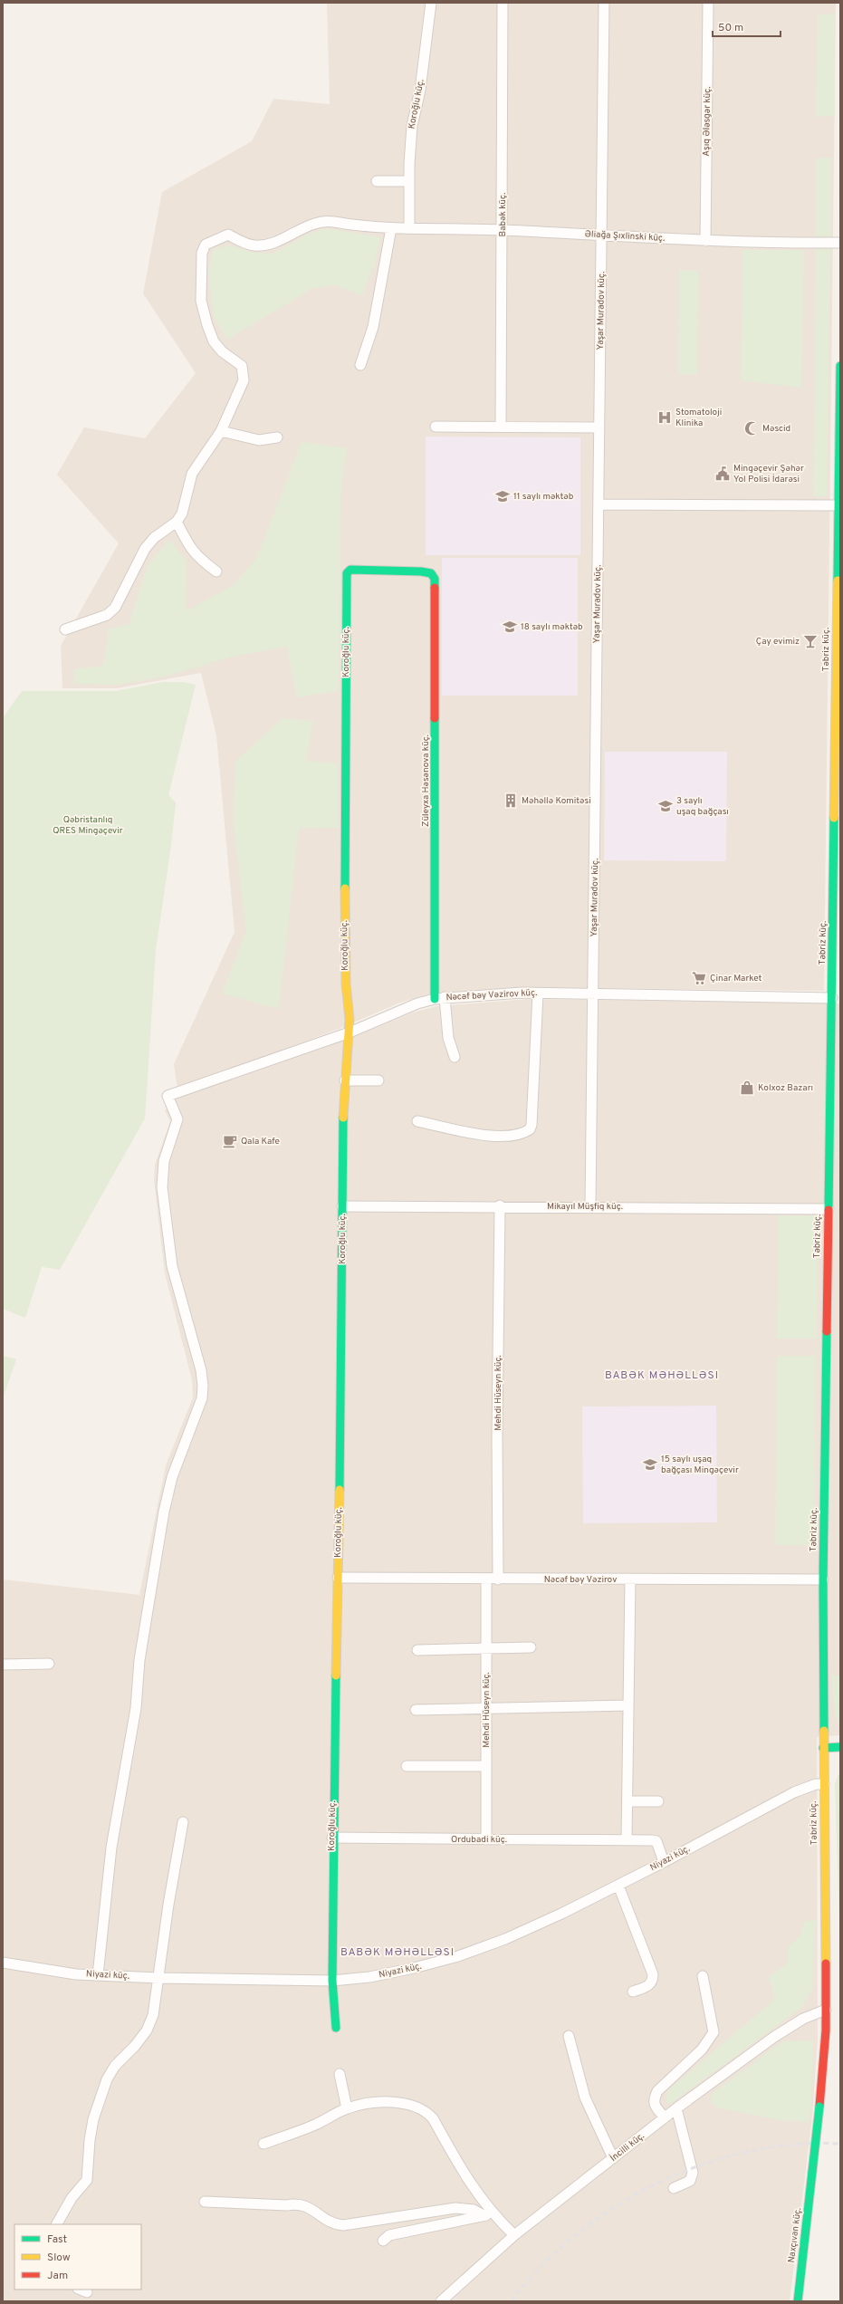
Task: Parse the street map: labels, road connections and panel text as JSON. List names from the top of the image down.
{
  "streets": {
    "street": [
      "Koroğlu küç.",
      "Aşıq Ələsgər küç.",
      "Babək küç.",
      "Əliağa Şıxlinski küç.",
      "Yaşar Muradov küç.",
      "Təbriz küç.",
      "Züleyxa Həsənova küç.",
      "Nəcəf bəy Vəzirov küç.",
      "Mikayıl Müşfiq küç.",
      "Mehdi Hüseyn küç.",
      "Nəcəf bəy Vəzirov",
      "Ordubadi küç.",
      "Niyazi küç.",
      "İncilli küç.",
      "Naxçıvan küç."
    ]
  },
  "crossings": [
    ["Koroğlu küç.", "Əliağa Şıxlinski küç."],
    ["Koroğlu küç.", "Züleyxa Həsənova küç."],
    ["Koroğlu küç.", "Nəcəf bəy Vəzirov küç."],
    ["Koroğlu küç.", "Mikayıl Müşfiq küç."],
    ["Koroğlu küç.", "Nəcəf bəy Vəzirov"],
    ["Koroğlu küç.", "Ordubadi küç."],
    ["Koroğlu küç.", "Niyazi küç."],
    ["Aşıq Ələsgər küç.", "Əliağa Şıxlinski küç."],
    ["Babək küç.", "Əliağa Şıxlinski küç."],
    ["Əliağa Şıxlinski küç.", "Yaşar Muradov küç."],
    ["Yaşar Muradov küç.", "Nəcəf bəy Vəzirov küç."],
    ["Yaşar Muradov küç.", "Mikayıl Müşfiq küç."],
    ["Təbriz küç.", "Nəcəf bəy Vəzirov küç."],
    ["Təbriz küç.", "Mikayıl Müşfiq küç."],
    ["Təbriz küç.", "Nəcəf bəy Vəzirov"],
    ["Təbriz küç.", "Niyazi küç."],
    ["Təbriz küç.", "İncilli küç."],
    ["Təbriz küç.", "Naxçıvan küç."],
    ["Züleyxa Həsənova küç.", "Nəcəf bəy Vəzirov küç."],
    ["Nəcəf bəy Vəzirov küç.", "Niyazi küç."],
    ["Mikayıl Müşfiq küç.", "Mehdi Hüseyn küç."],
    ["Mehdi Hüseyn küç.", "Nəcəf bəy Vəzirov"],
    ["Mehdi Hüseyn küç.", "Ordubadi küç."],
    ["Ordubadi küç.", "Niyazi küç."]
  ],
  "districts": ["BABƏK MƏHƏLLƏSI", "BABƏK MƏHƏLLƏSI"],
  "parks": ["Qəbristanlıq QRES Mingəçevir"],
  "places": {
    "hospital": ["Stomatoloji Klinika"],
    "mosque": ["Məscid"],
    "public building": ["Mingəçevir Şəhər Yol Polisi İdarəsi"],
    "school or university": [
      "11 saylı məktəb",
      "18 saylı məktəb",
      "3 saylı uşaq bağçası",
      "15 saylı uşaq bağçası Mingəçevir"
    ],
    "bar": ["Çay evimiz"],
    "building": ["Məhəllə Komitəsi"],
    "supermarket": ["Çinar Market"],
    "shop": ["Kolxoz Bazarı"],
    "cafe": ["Qala Kafe"]
  },
  "legend": ["Fast", "Slow", "Jam"],
  "scale_bar": "50 m"
}
